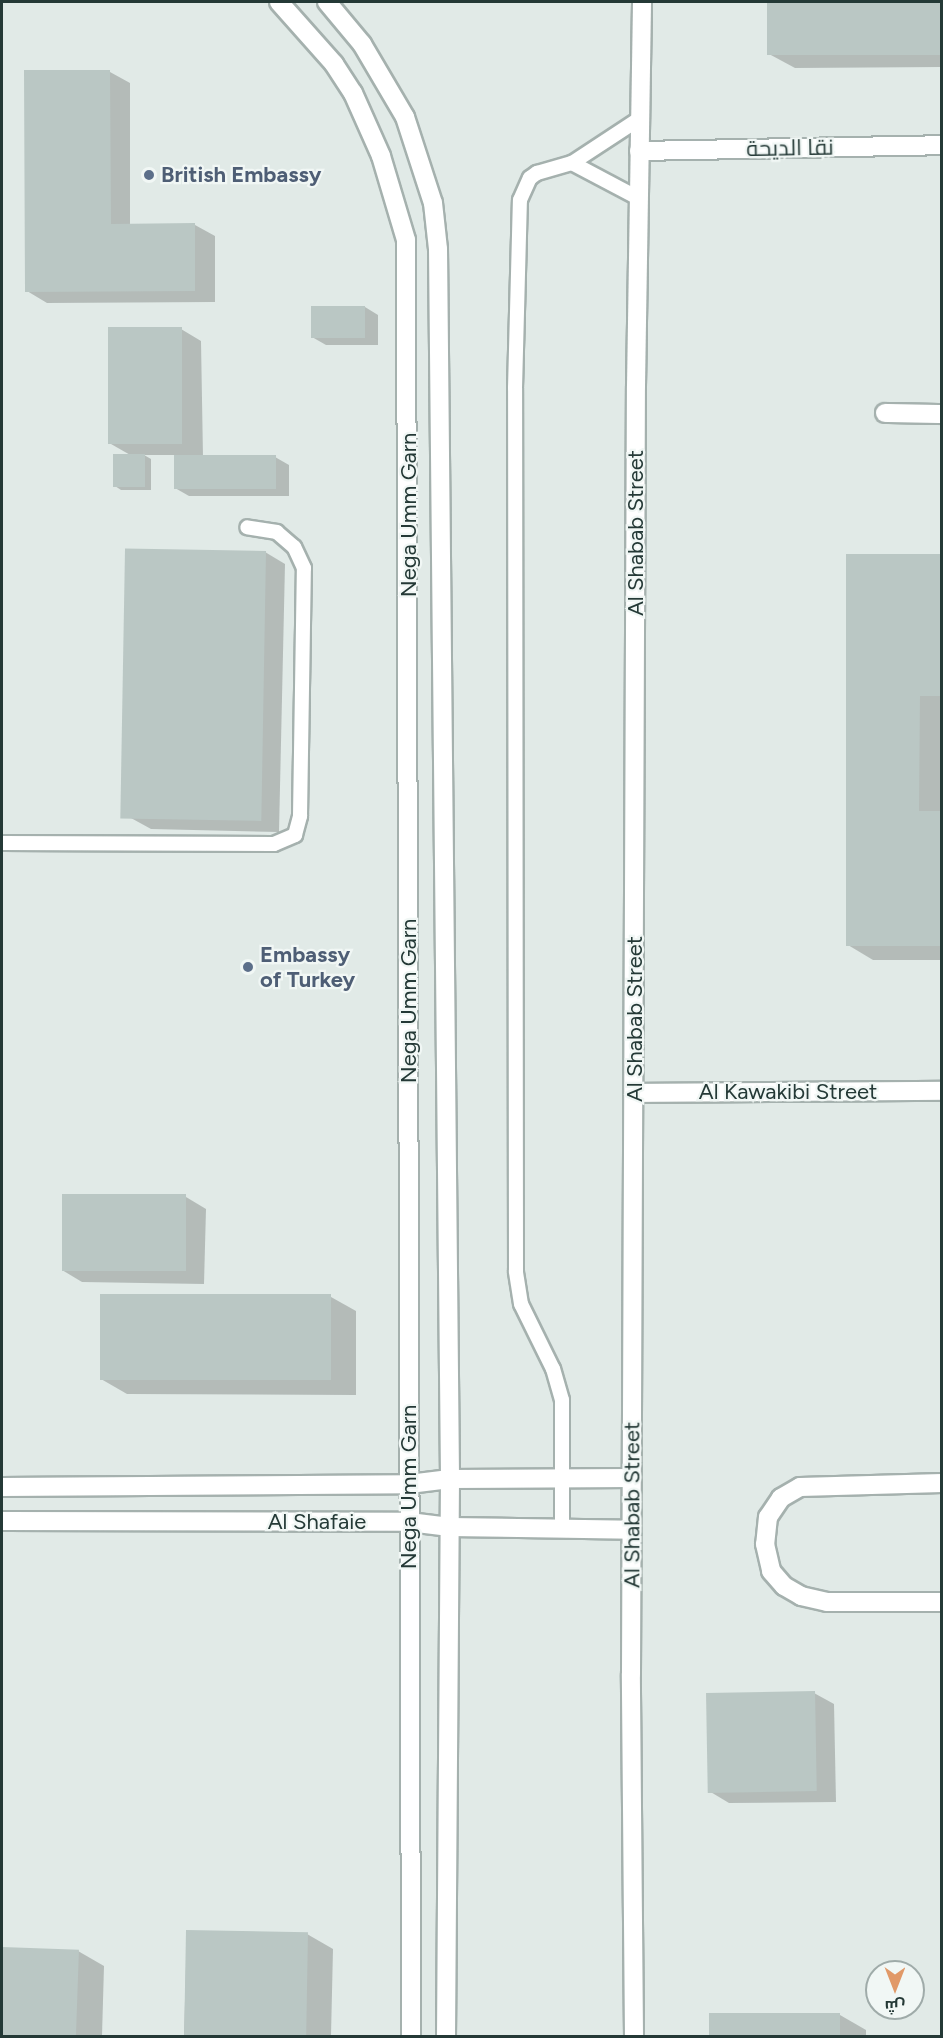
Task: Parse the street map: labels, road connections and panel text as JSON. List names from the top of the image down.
{
  "streets": {
    "street": [
      "نقا الديحة",
      "Nega Umm Garn",
      "Al Shabab Street",
      "Al Kawakibi Street",
      "Al Shafaie"
    ]
  },
  "crossings": [
    ["نقا الديحة", "Al Shabab Street"],
    ["Nega Umm Garn", "Al Shafaie"],
    ["Al Shabab Street", "Al Kawakibi Street"],
    ["Al Shabab Street", "Al Shafaie"]
  ],
  "places": ["British Embassy", "Embassy of Turkey"],
  "north": "bottom"
}
